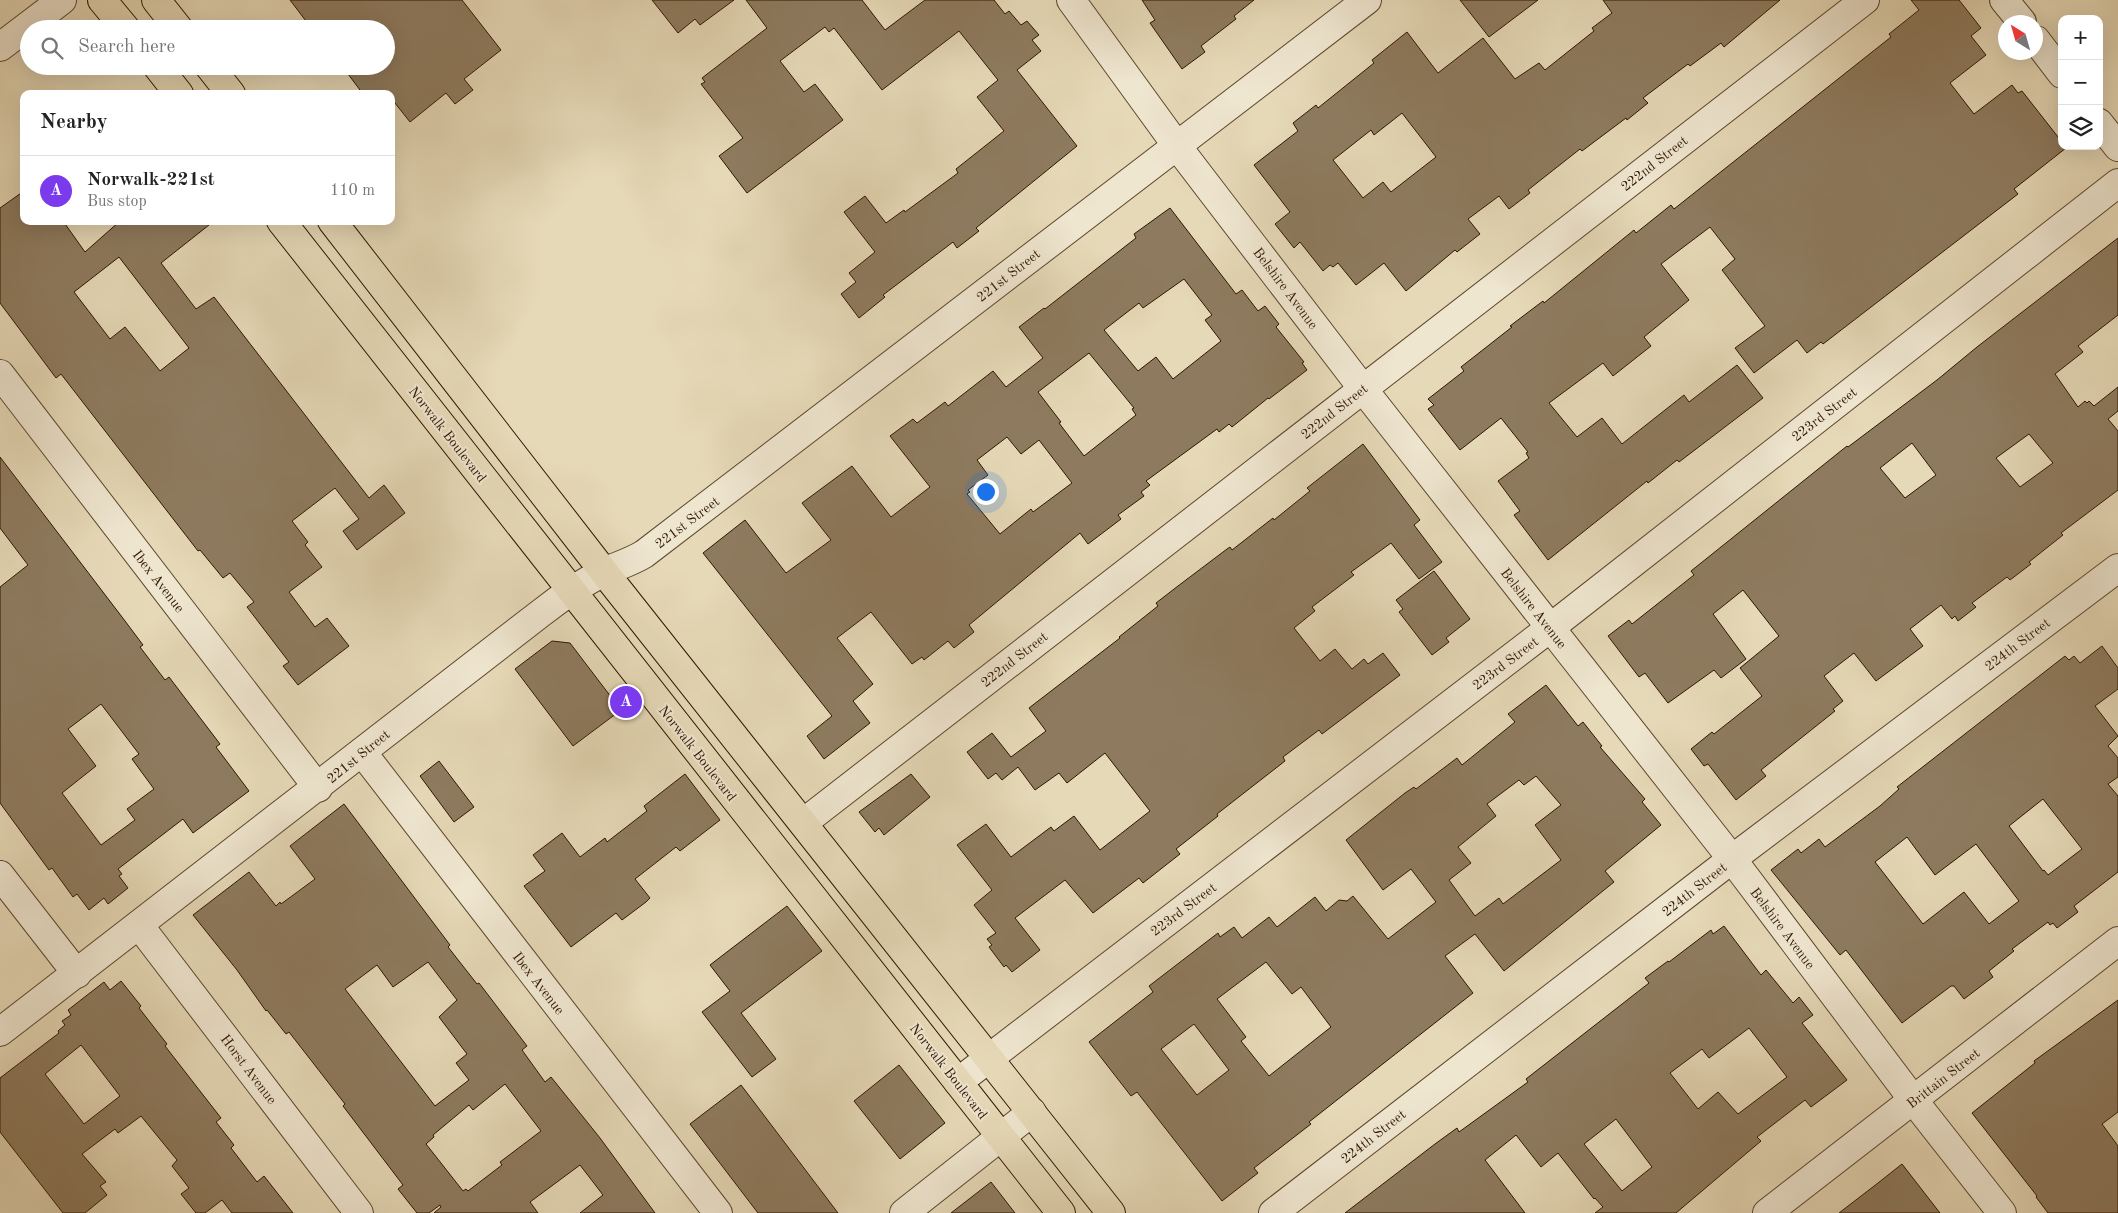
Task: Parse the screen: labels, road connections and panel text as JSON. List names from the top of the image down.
{
  "streets": {
    "main road": ["Norwalk Boulevard"],
    "street": [
      "222nd Street",
      "221st Street",
      "Belshire Avenue",
      "223rd Street",
      "Ibex Avenue",
      "224th Street",
      "Horst Avenue",
      "Brittain Street"
    ]
  },
  "crossings": [
    ["222nd Street", "Belshire Avenue"],
    ["221st Street", "Belshire Avenue"],
    ["221st Street", "Norwalk Boulevard"],
    ["221st Street", "Ibex Avenue"],
    ["221st Street", "Horst Avenue"],
    ["Belshire Avenue", "223rd Street"],
    ["Belshire Avenue", "224th Street"],
    ["Belshire Avenue", "Brittain Street"],
    ["223rd Street", "Norwalk Boulevard"]
  ],
  "north": "top left",
  "page": {
    "map_buttons": ["+", "−"],
    "search": "Search here",
    "heading": "Nearby",
    "list": [
      {
        "mark": "A",
        "name": "Norwalk-221st",
        "note": "Bus stop",
        "value": "110 m"
      }
    ],
    "pins": "A"
  }
}
